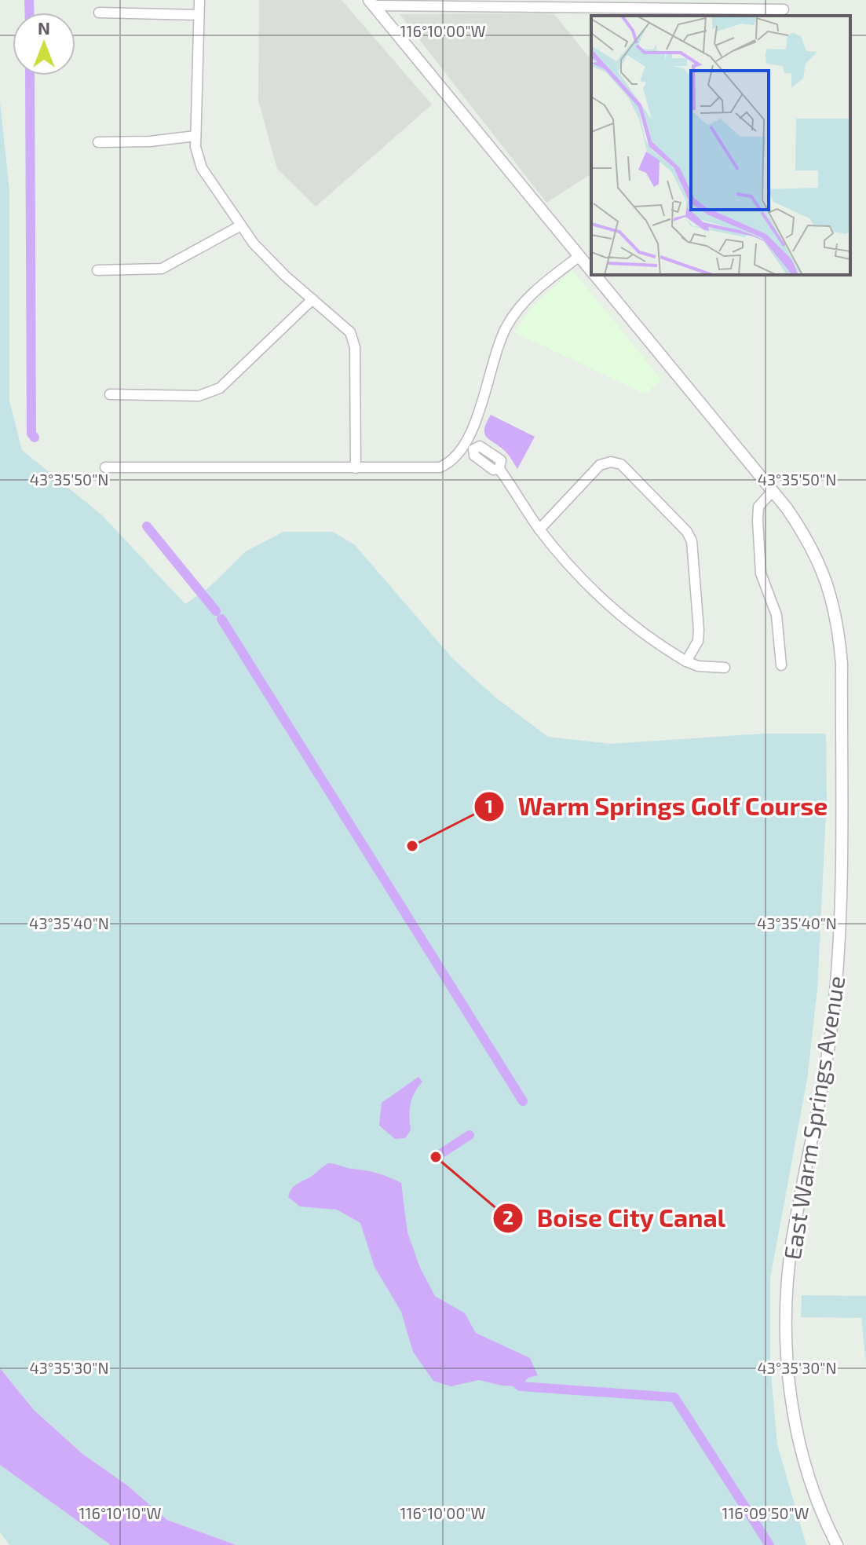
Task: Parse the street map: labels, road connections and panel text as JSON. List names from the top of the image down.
{
  "streets": {
    "street": ["East Warm Springs Avenue"]
  },
  "places": ["Warm Springs Golf Course", "Boise City Canal"],
  "north": "top",
  "coordinates": [
    "116°10'00\"W",
    "43°35'50\"N",
    "43°35'40\"N",
    "43°35'30\"N",
    "116°10'10\"W",
    "116°09'50\"W"
  ]
}
